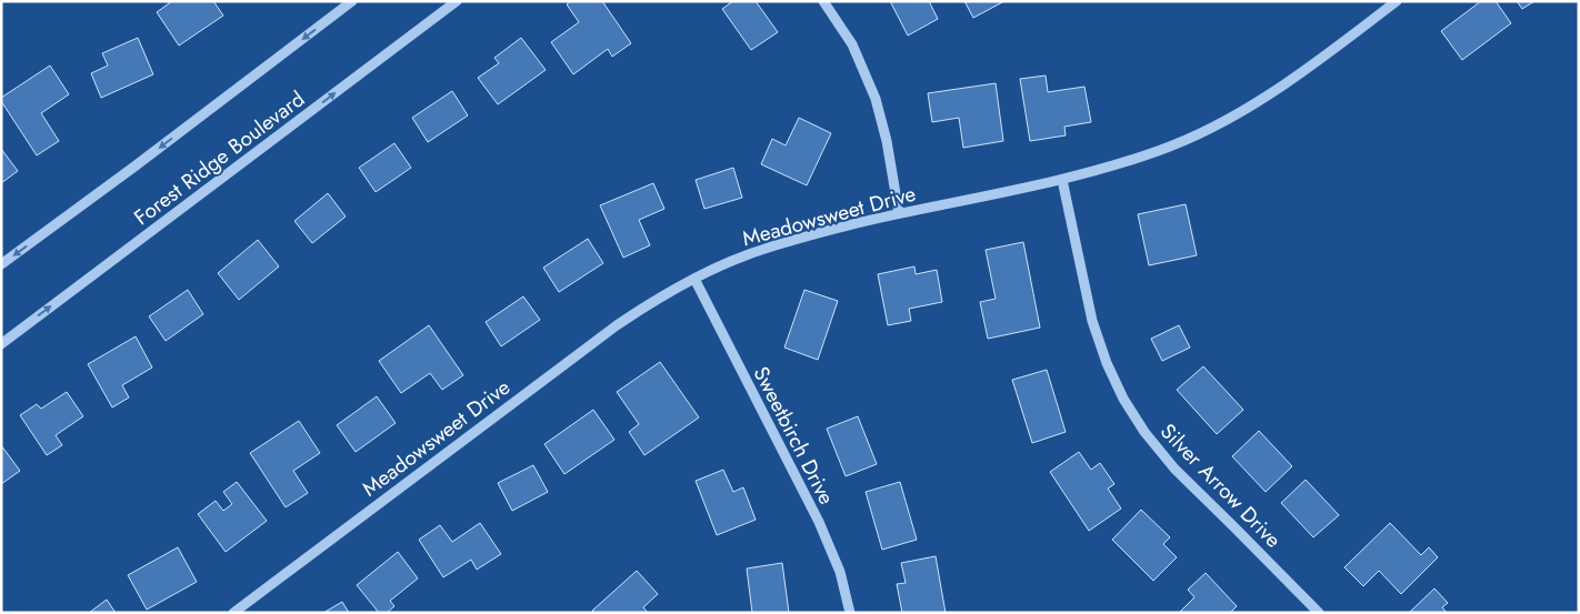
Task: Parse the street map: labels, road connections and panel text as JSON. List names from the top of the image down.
{
  "streets": {
    "street": [
      "Forest Ridge Boulevard",
      "Meadowsweet Drive",
      "Sweetbirch Drive",
      "Silver Arrow Drive"
    ]
  },
  "crossings": [
    ["Meadowsweet Drive", "Sweetbirch Drive"],
    ["Meadowsweet Drive", "Silver Arrow Drive"]
  ]
}
